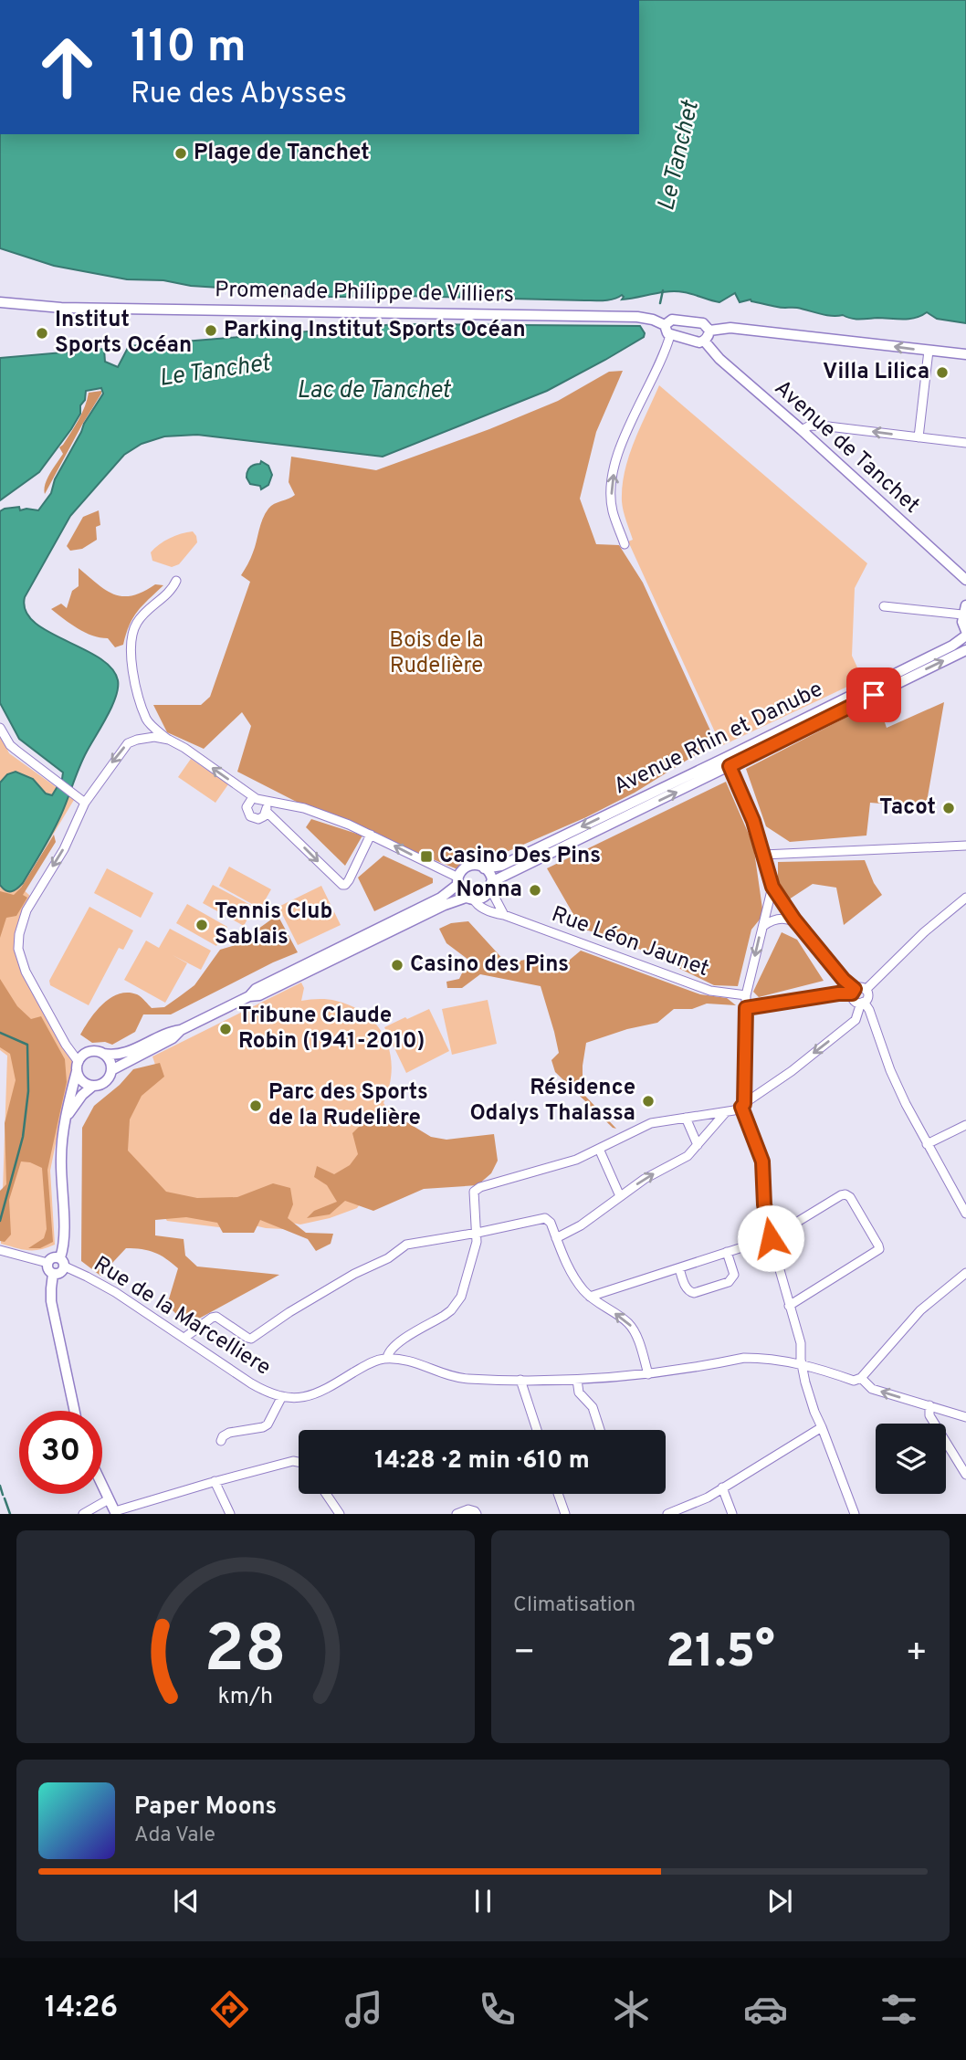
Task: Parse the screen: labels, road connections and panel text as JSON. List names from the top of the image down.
{
  "streets": {
    "street": [
      "Promenade Philippe de Villiers",
      "Avenue de Tanchet",
      "Avenue Rhin et Danube",
      "Rue Léon Jaunet",
      "Rue de la Marcelliere"
    ]
  },
  "crossings": [
    ["Avenue Rhin et Danube", "Rue Léon Jaunet"]
  ],
  "water": ["Le Tanchet", "Lac de Tanchet"],
  "parks": ["Bois de la Rudelière"],
  "places": {
    "other": [
      "Plage de Tanchet",
      "Parking Institut Sports Océan",
      "Institut Sports Océan",
      "Villa Lilica",
      "Tacot",
      "Nonna",
      "Tennis Club Sablais",
      "Casino des Pins",
      "Tribune Claude Robin (1941-2010)",
      "Résidence Odalys Thalassa",
      "Parc des Sports de la Rudelière"
    ],
    "transit": ["Casino Des Pins"]
  },
  "page": {
    "turn": ["110 m", "Rue des Abysses"],
    "limit": "30",
    "trip": "14:28 · 2 min · 610 m",
    "tile": "Climatisation",
    "heat": ["−", "21.5°", "+"],
    "song": ["Paper Moons", "Ada Vale"],
    "tabs": "14:26",
    "gauge": ["28", "km/h"]
  }
}
